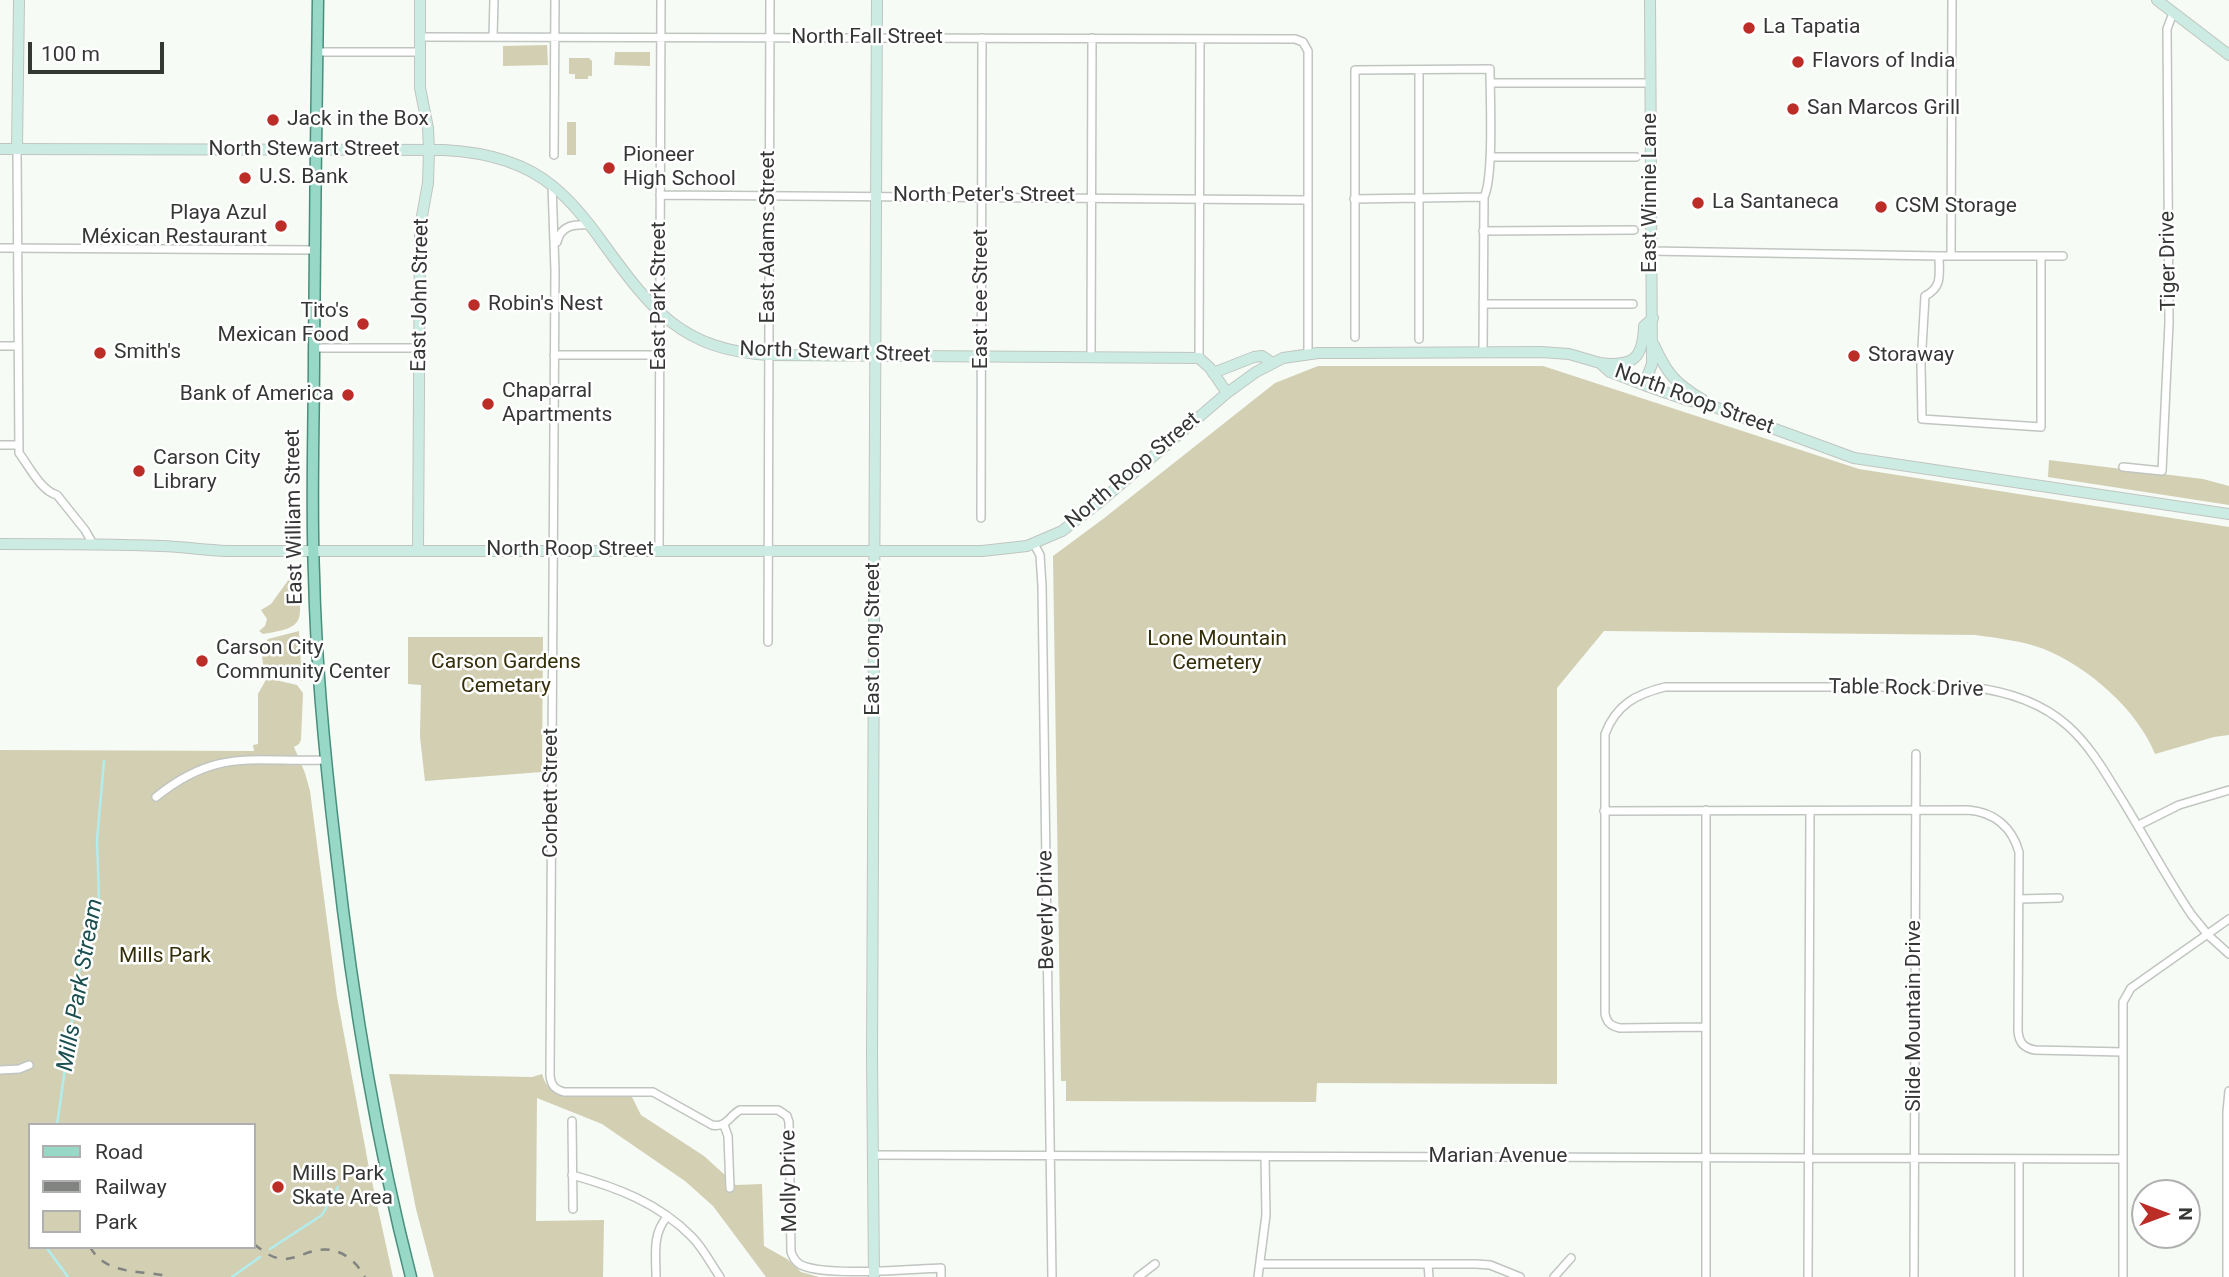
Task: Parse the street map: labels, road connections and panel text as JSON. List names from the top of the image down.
{
  "streets": {
    "main road": ["East William Street"],
    "street": [
      "North Fall Street",
      "North Stewart Street",
      "East Winnie Lane",
      "North Peter's Street",
      "East Adams Street",
      "Tiger Drive",
      "East John Street",
      "East Park Street",
      "East Lee Street",
      "North Roop Street",
      "East Long Street",
      "Table Rock Drive",
      "Corbett Street",
      "Beverly Drive",
      "Slide Mountain Drive",
      "Marian Avenue",
      "Molly Drive"
    ]
  },
  "crossings": [
    ["North Fall Street", "North Peter's Street"],
    ["North Fall Street", "East Adams Street"],
    ["North Fall Street", "East John Street"],
    ["North Fall Street", "East Park Street"],
    ["North Fall Street", "East Lee Street"],
    ["North Fall Street", "East Long Street"],
    ["North Stewart Street", "East Adams Street"],
    ["North Stewart Street", "East John Street"],
    ["North Stewart Street", "East Park Street"],
    ["North Stewart Street", "East Lee Street"],
    ["North Stewart Street", "East William Street"],
    ["North Stewart Street", "East Long Street"],
    ["North Stewart Street", "Corbett Street"],
    ["East Winnie Lane", "North Roop Street"],
    ["North Peter's Street", "East Adams Street"],
    ["North Peter's Street", "East Park Street"],
    ["North Peter's Street", "East Lee Street"],
    ["North Peter's Street", "East Long Street"],
    ["East Adams Street", "North Roop Street"],
    ["East John Street", "North Roop Street"],
    ["East Park Street", "North Roop Street"],
    ["North Roop Street", "East William Street"],
    ["North Roop Street", "East Long Street"],
    ["North Roop Street", "Corbett Street"],
    ["North Roop Street", "Beverly Drive"],
    ["East Long Street", "Marian Avenue"],
    ["East Long Street", "Molly Drive"],
    ["Corbett Street", "Molly Drive"],
    ["Beverly Drive", "Marian Avenue"],
    ["Slide Mountain Drive", "Marian Avenue"]
  ],
  "water": ["Mills Park Stream"],
  "parks": ["Lone Mountain Cemetery", "Carson Gardens Cemetary", "Mills Park"],
  "places": [
    "La Tapatia",
    "Flavors of India",
    "San Marcos Grill",
    "Jack in the Box",
    "Pioneer High School",
    "U.S. Bank",
    "La Santaneca",
    "CSM Storage",
    "Playa Azul Méxican Restaurant",
    "Robin's Nest",
    "Tito's Mexican Food",
    "Smith's",
    "Storaway",
    "Bank of America",
    "Chaparral Apartments",
    "Carson City Library",
    "Carson City Community Center",
    "Mills Park Skate Area"
  ],
  "legend": ["Road", "Railway", "Park"],
  "scale_bar": "100 m",
  "north": "right"
}
